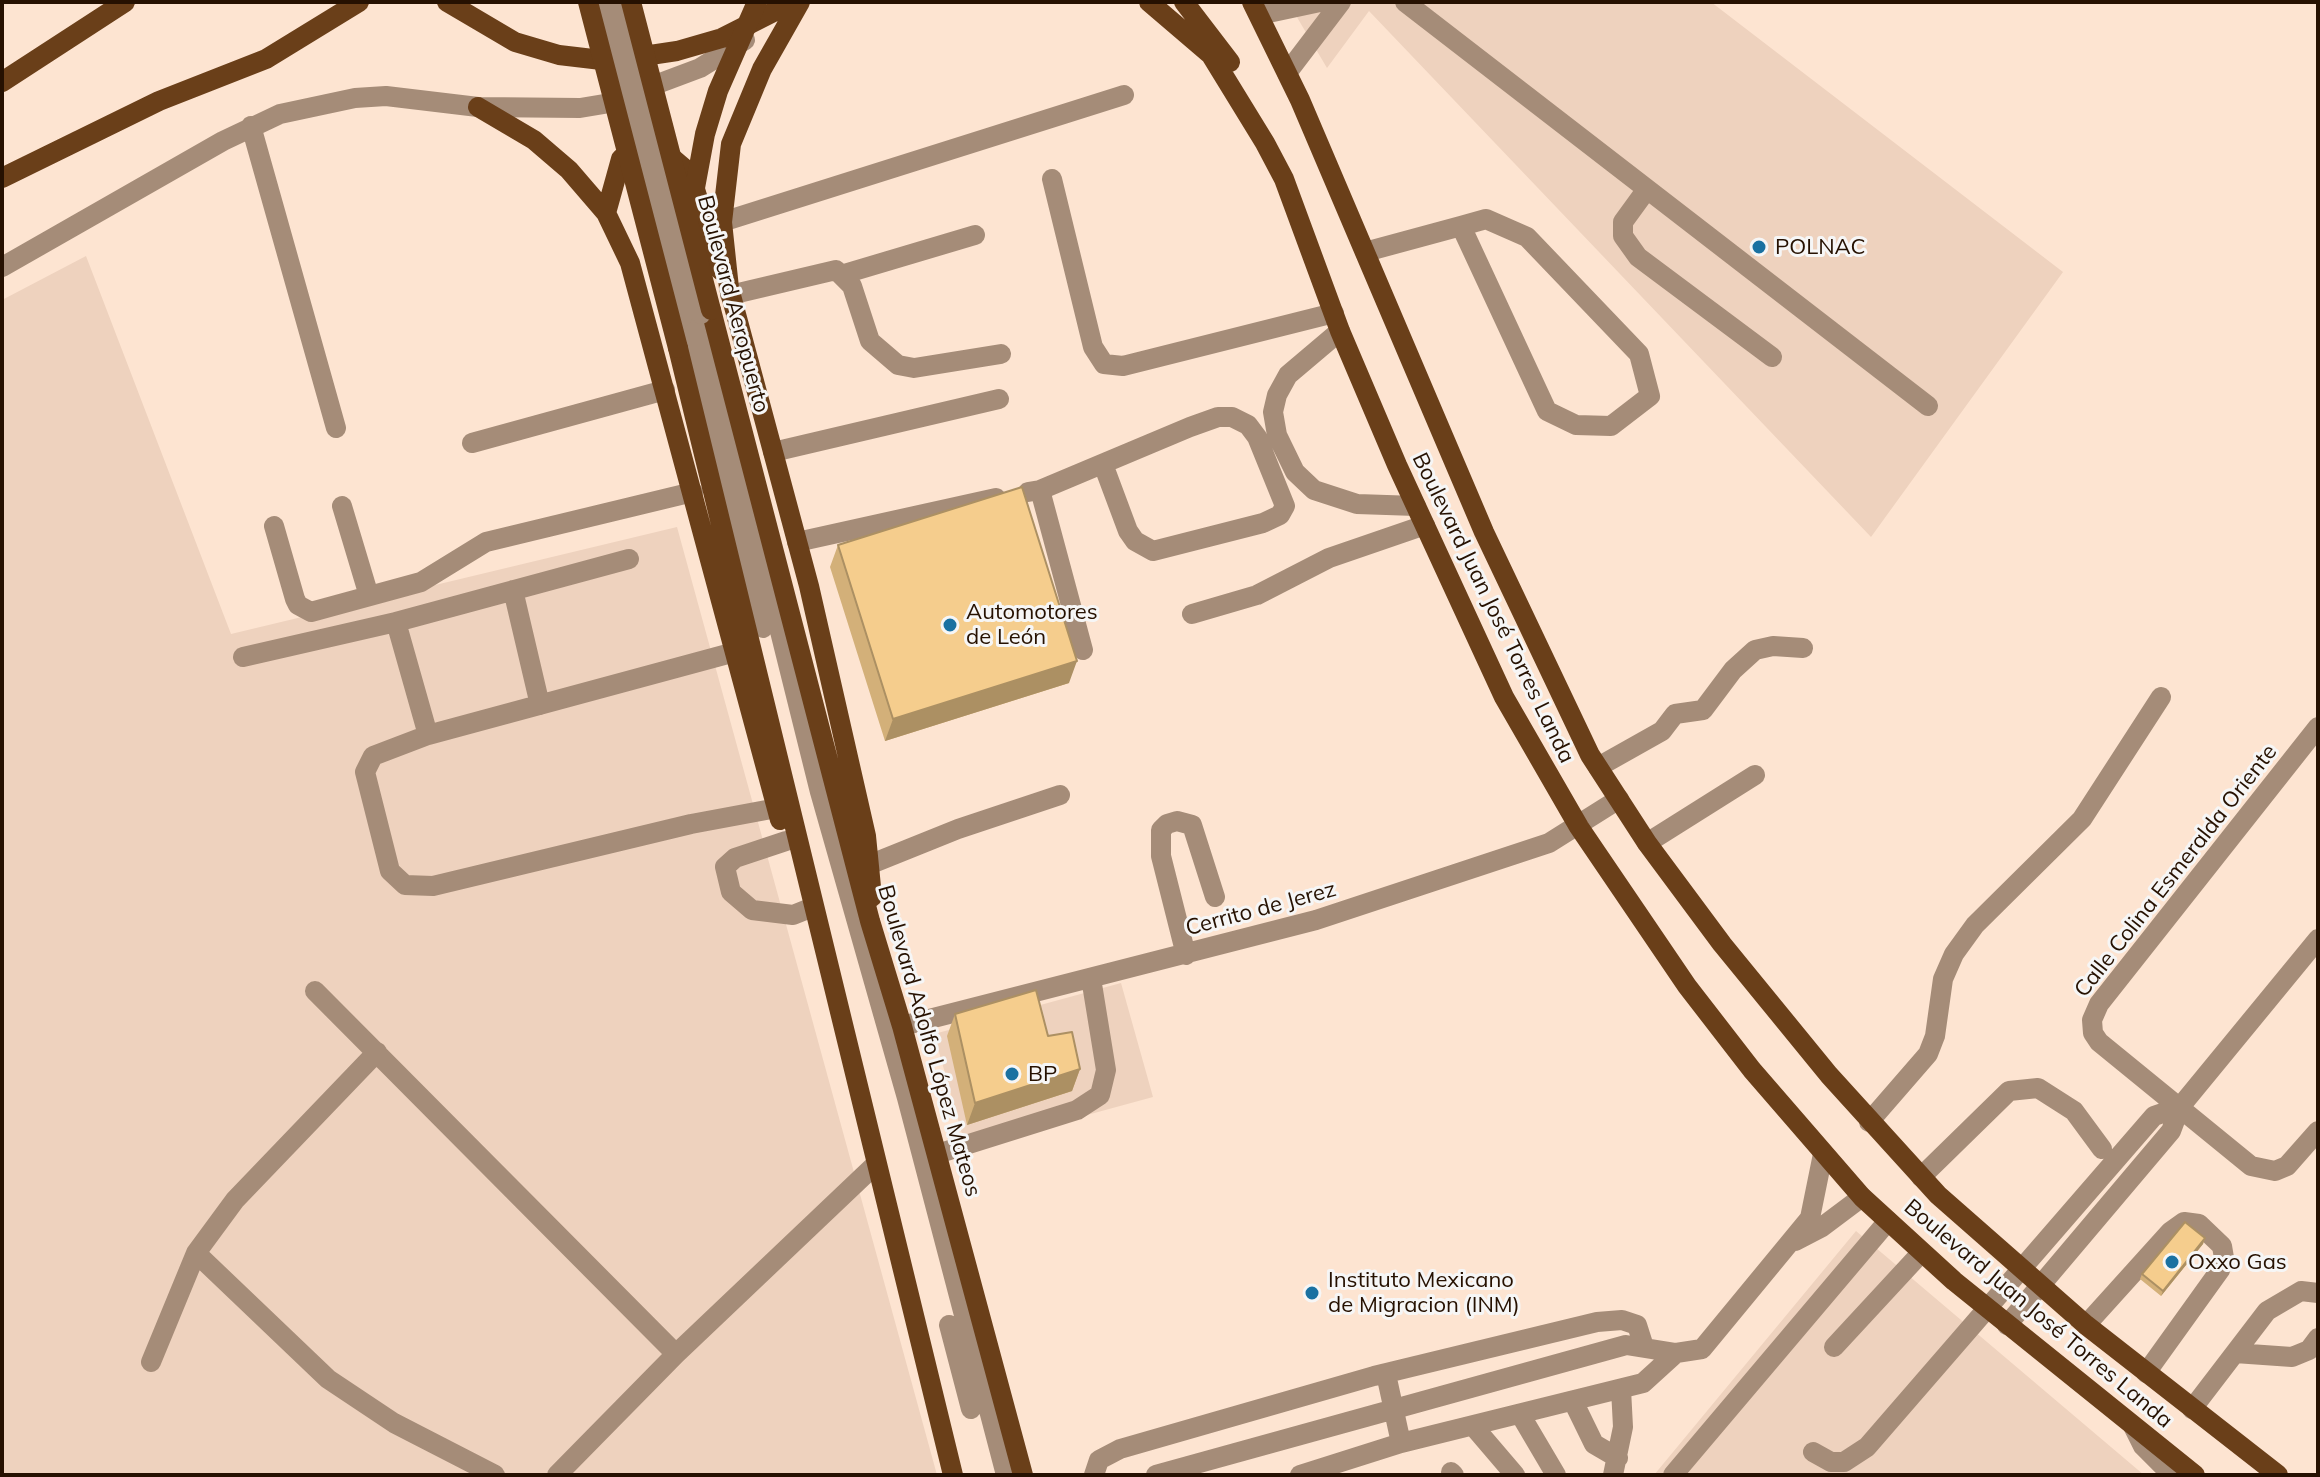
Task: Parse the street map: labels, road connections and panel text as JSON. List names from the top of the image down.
{
  "streets": {
    "main road": ["Boulevard Aeropuerto", "Boulevard Juan José Torres Landa", "Boulevard Adolfo López Mateos"],
    "street": ["Calle Colina Esmeralda Oriente", "Cerrito de Jerez"]
  },
  "crossings": [
    ["Boulevard Aeropuerto", "Boulevard Adolfo López Mateos"],
    ["Boulevard Juan José Torres Landa", "Cerrito de Jerez"],
    ["Cerrito de Jerez", "Boulevard Adolfo López Mateos"]
  ],
  "places": [
    "POLNAC",
    "Automotores de León",
    "BP",
    "Oxxo Gas",
    "Instituto Mexicano de Migracion (INM)"
  ]
}
